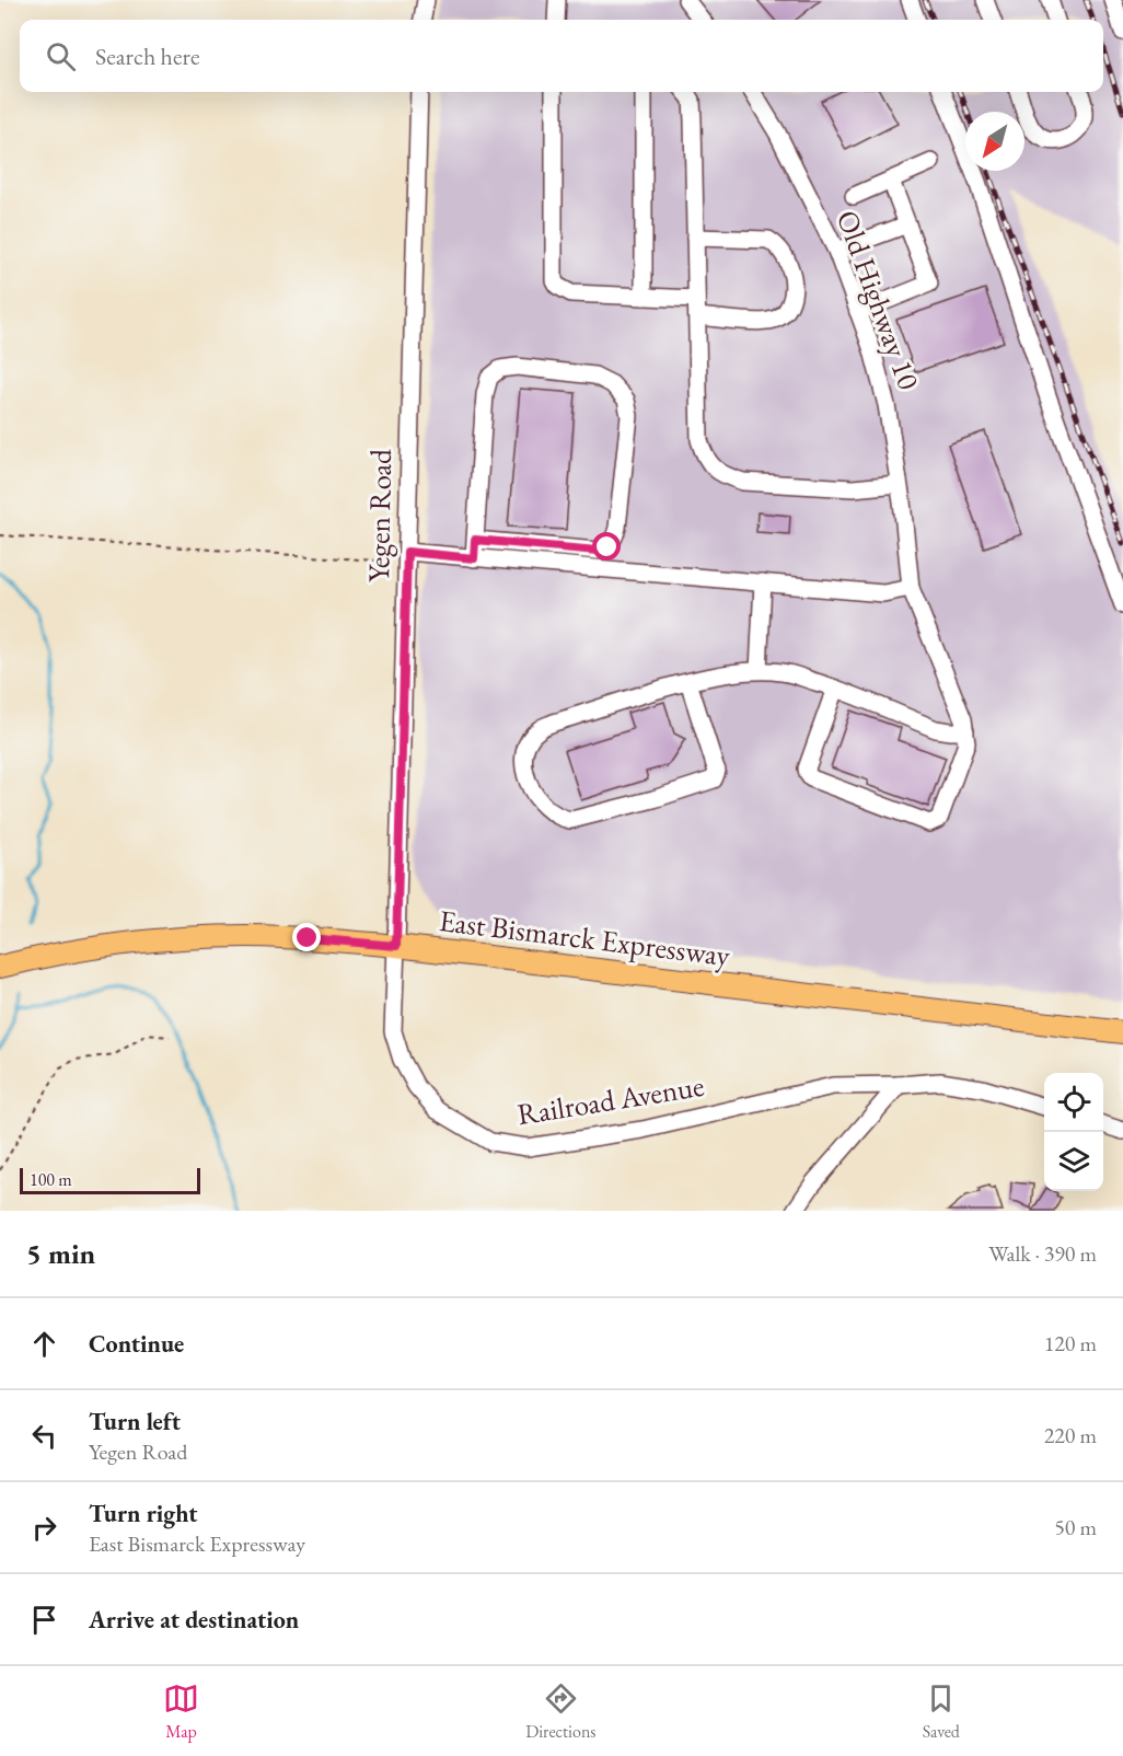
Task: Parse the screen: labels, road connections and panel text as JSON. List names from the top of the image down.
{
  "streets": {
    "main road": ["East Bismarck Expressway"],
    "street": ["Old Highway 10", "Yegen Road", "Railroad Avenue"]
  },
  "crossings": [
    ["Yegen Road", "East Bismarck Expressway"],
    ["Yegen Road", "Railroad Avenue"],
    ["East Bismarck Expressway", "Railroad Avenue"]
  ],
  "scale_bar": "100 m",
  "north": "bottom left",
  "page": {
    "search": "Search here",
    "scale": "100 m",
    "heading": ["5 min", "Walk · 390 m"],
    "list": [
      ["Continue", "120 m"],
      ["Turn left", "Yegen Road", "220 m"],
      ["Turn right", "East Bismarck Expressway", "50 m"],
      "Arrive at destination"
    ],
    "nav": ["Map", "Directions", "Saved"]
  }
}
